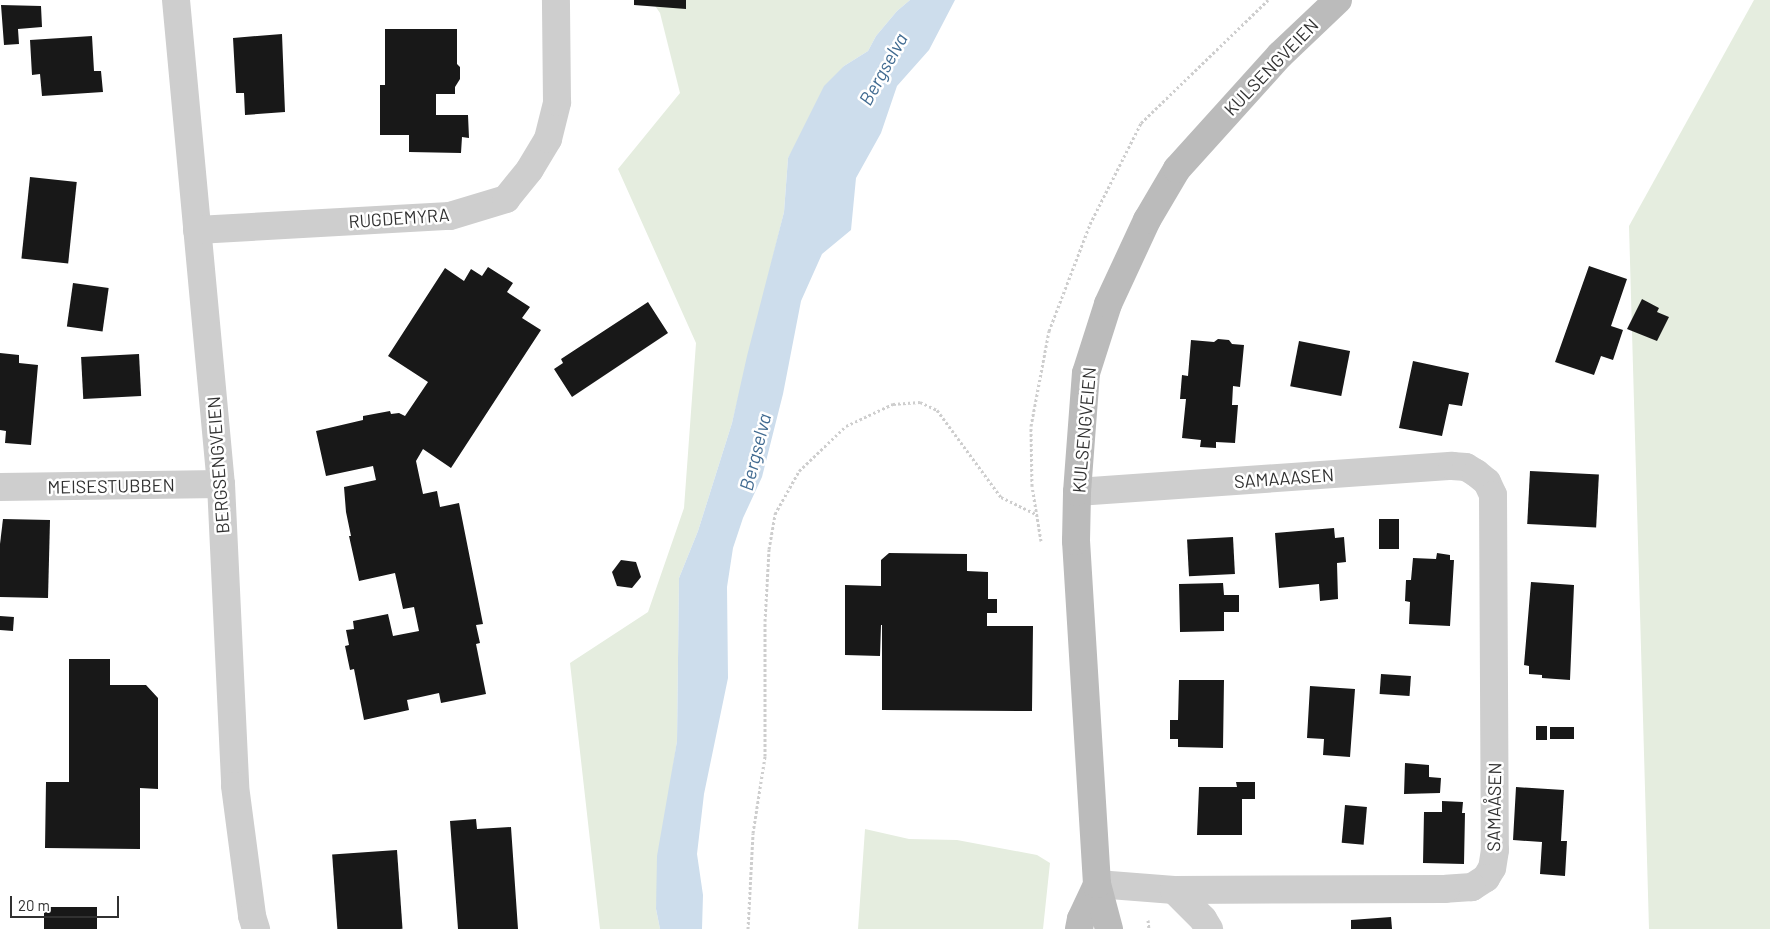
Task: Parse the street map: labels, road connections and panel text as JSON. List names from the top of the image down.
{
  "streets": {
    "main road": ["KULSENGVEIEN"],
    "street": [
      "RUGDEMYRA",
      "BERGSENGVEIEN",
      "SAMAAASEN",
      "MEISESTUBBEN",
      "SAMAÅSEN"
    ]
  },
  "crossings": [
    ["KULSENGVEIEN", "SAMAAASEN"],
    ["KULSENGVEIEN", "SAMAÅSEN"],
    ["RUGDEMYRA", "BERGSENGVEIEN"],
    ["BERGSENGVEIEN", "MEISESTUBBEN"],
    ["SAMAAASEN", "SAMAÅSEN"]
  ],
  "water": ["Bergselva"],
  "scale_bar": "20 m"
}
